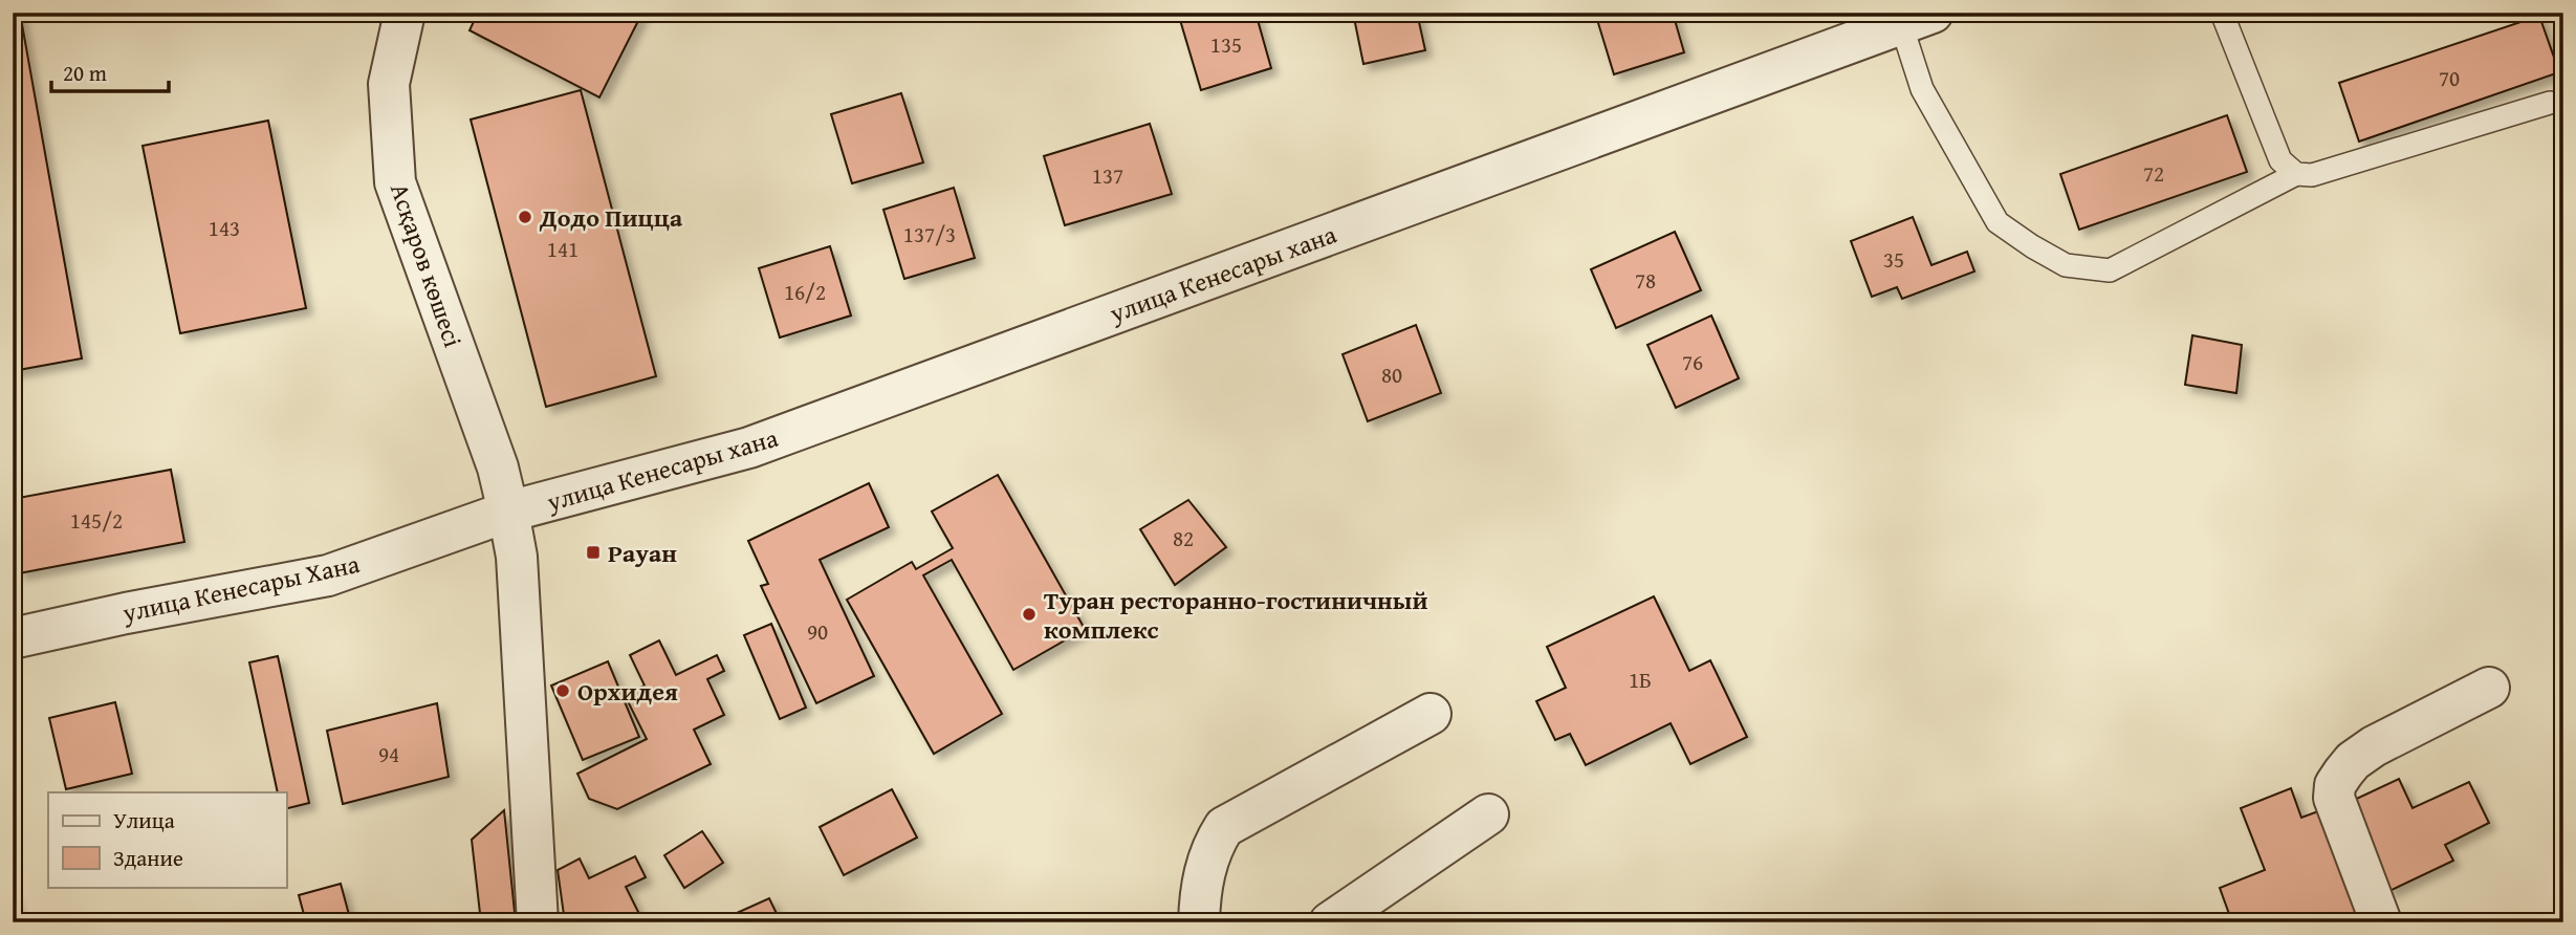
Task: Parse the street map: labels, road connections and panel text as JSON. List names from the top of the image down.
{
  "streets": {
    "street": ["Асқаров көшесі", "улица Кенесары хана", "улица Кенесары Хана"]
  },
  "crossings": [
    ["Асқаров көшесі", "улица Кенесары хана"],
    ["Асқаров көшесі", "улица Кенесары Хана"],
    ["улица Кенесары хана", "улица Кенесары Хана"]
  ],
  "places": {
    "other": ["Додо Пицца", "Туран ресторанно-гостиничный комплекс", "Орхидея"],
    "transit": ["Рауан"]
  },
  "house_numbers": [
    "135",
    "70",
    "72",
    "137",
    "143",
    "137/3",
    "141",
    "35",
    "78",
    "16/2",
    "76",
    "80",
    "145/2",
    "82",
    "90",
    "1Б",
    "94"
  ],
  "legend": ["Улица", "Здание"],
  "scale_bar": "20 m"
}
